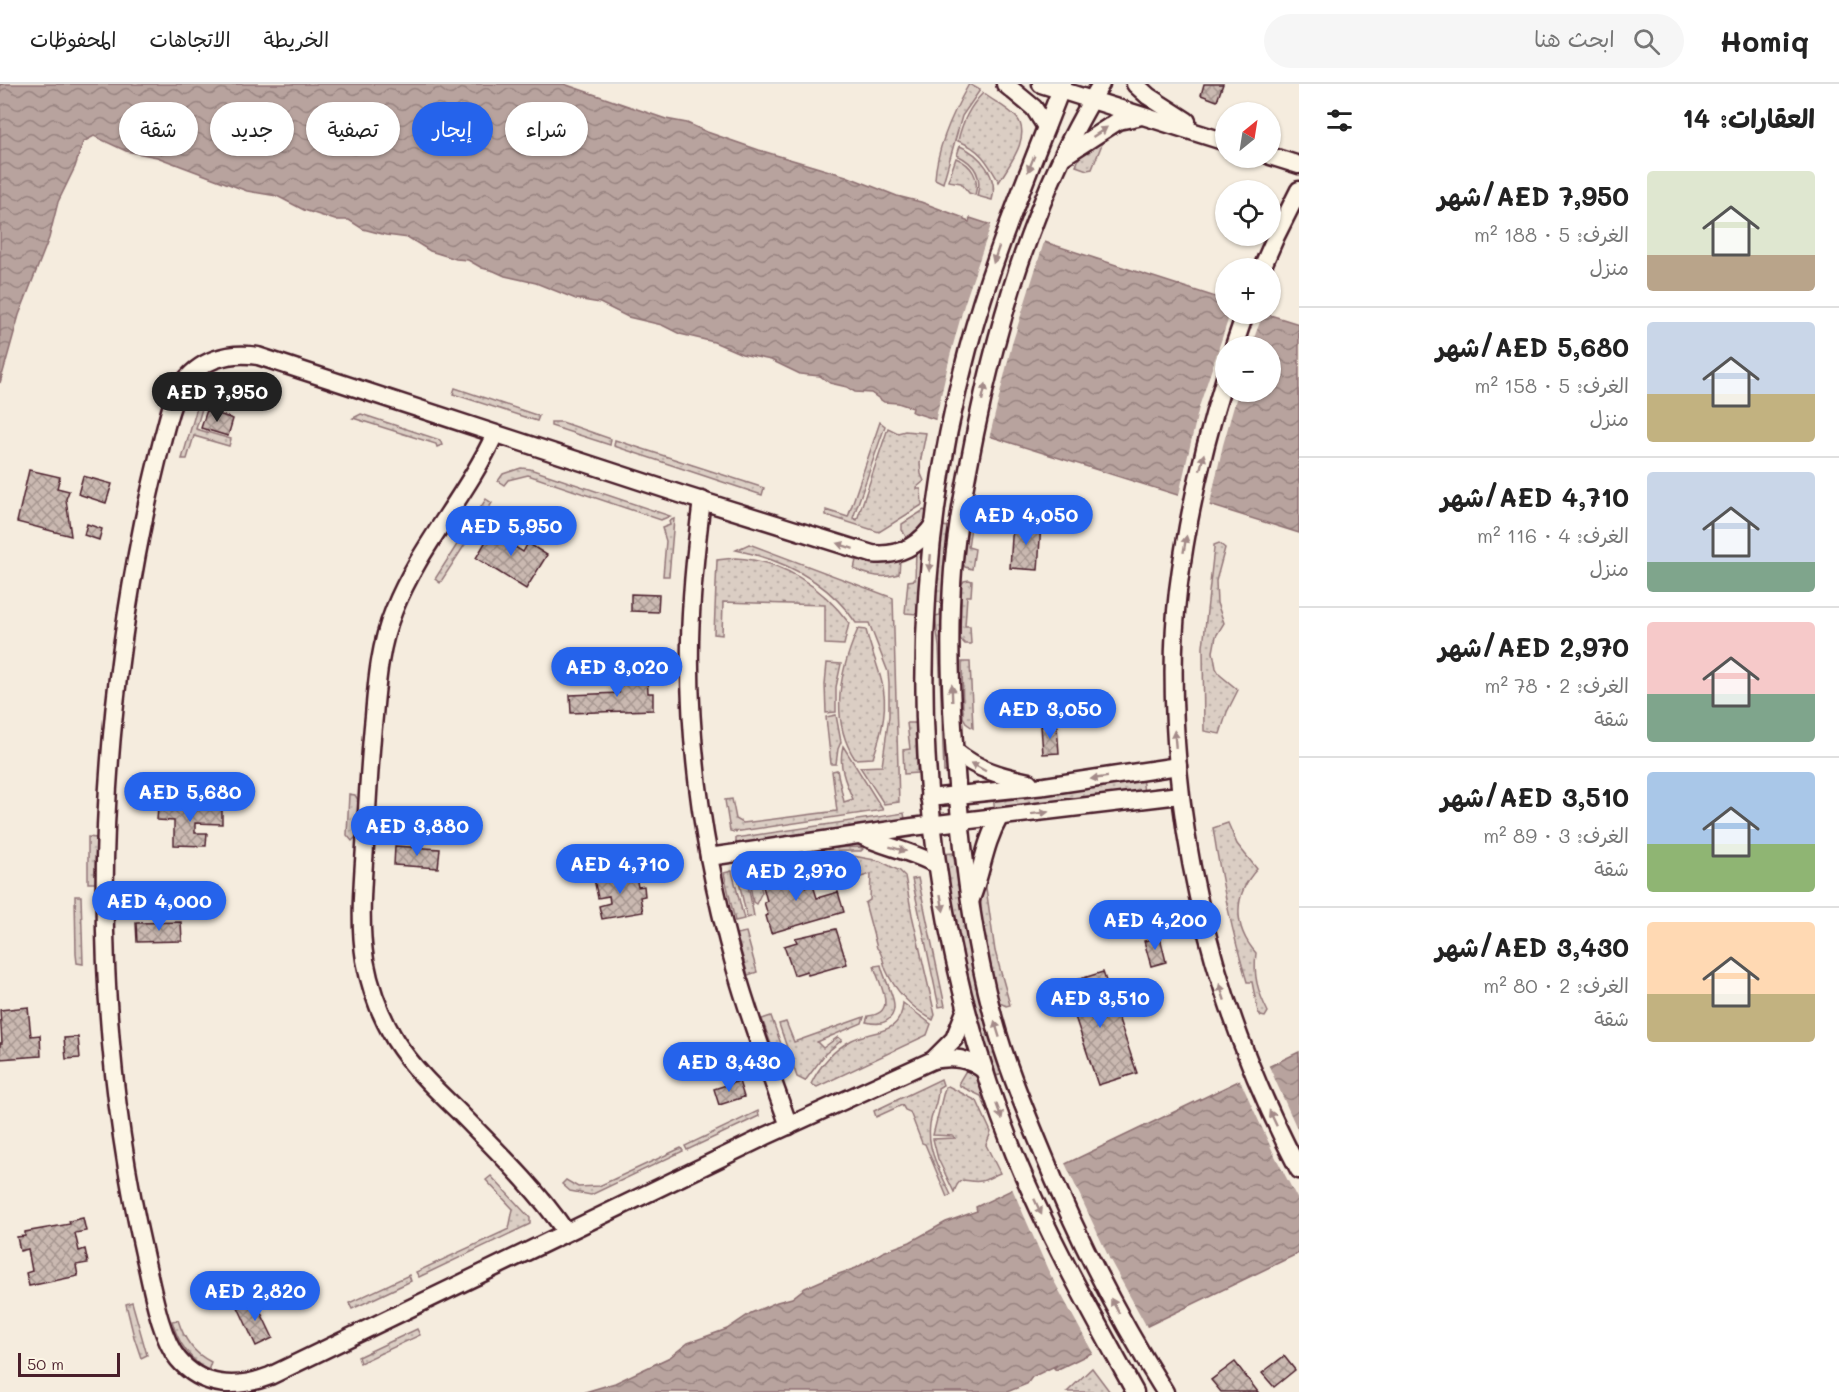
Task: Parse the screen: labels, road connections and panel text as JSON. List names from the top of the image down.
{
  "scale_bar": "50 m",
  "north": "top right",
  "page": {
    "header": "Homiq",
    "search": "ابحث هنا",
    "nav": ["الخريطة", "الاتجاهات", "المحفوظات"],
    "heading": "العقارات: 14",
    "map_buttons": ["+", "−"],
    "chip": [
      "شراء",
      "إيجار",
      "تصفية",
      "جديد",
      "شقة"
    ],
    "list": [
      {
        "name": "AED 7,950/شهر",
        "note": "الغرف: 5 · 188 m² · منزل"
      },
      {
        "name": "AED 5,680/شهر",
        "note": "الغرف: 5 · 158 m² · منزل"
      },
      {
        "name": "AED 4,710/شهر",
        "note": "الغرف: 4 · 116 m² · منزل"
      },
      {
        "name": "AED 2,970/شهر",
        "note": "الغرف: 2 · 78 m² · شقة"
      },
      {
        "name": "AED 3,510/شهر",
        "note": "الغرف: 3 · 89 m² · شقة"
      },
      {
        "name": "AED 3,430/شهر",
        "note": "الغرف: 2 · 80 m² · شقة"
      }
    ],
    "price": [
      "AED 7,950",
      "AED 4,050",
      "AED 5,950",
      "AED 3,020",
      "AED 3,050",
      "AED 5,680",
      "AED 3,880",
      "AED 4,710",
      "AED 2,970",
      "AED 4,000",
      "AED 4,200",
      "AED 3,510",
      "AED 3,430",
      "AED 2,820"
    ],
    "scale": "50 m"
  }
}
